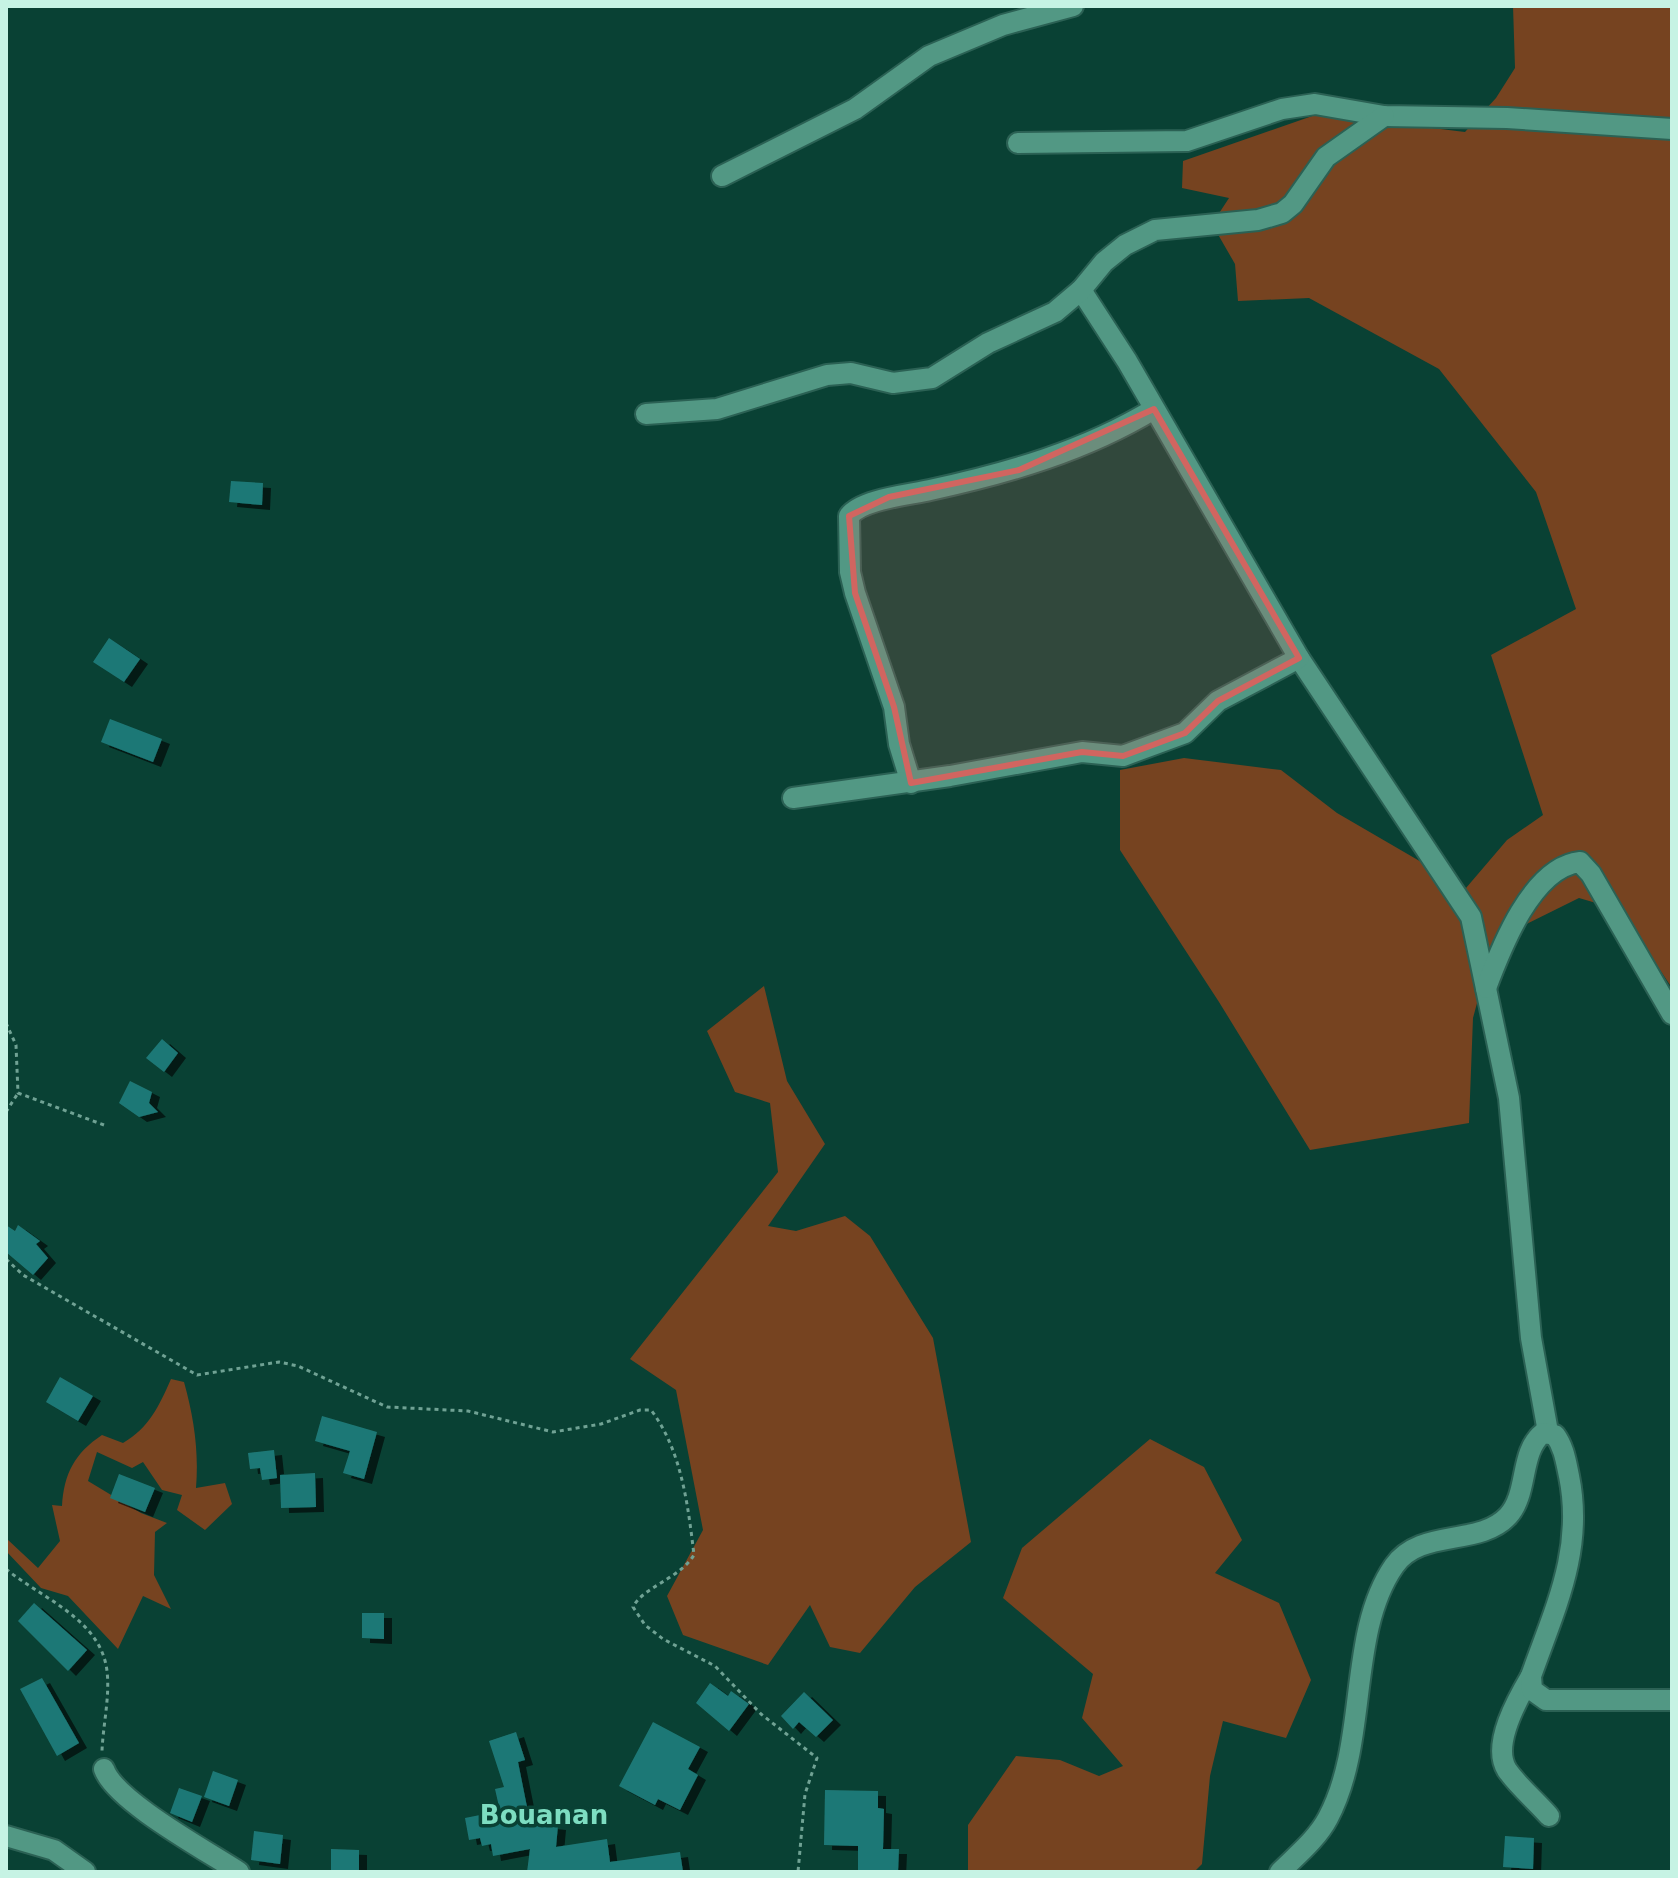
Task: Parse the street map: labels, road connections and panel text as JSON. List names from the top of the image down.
{
  "districts": ["Bouanan"]
}
